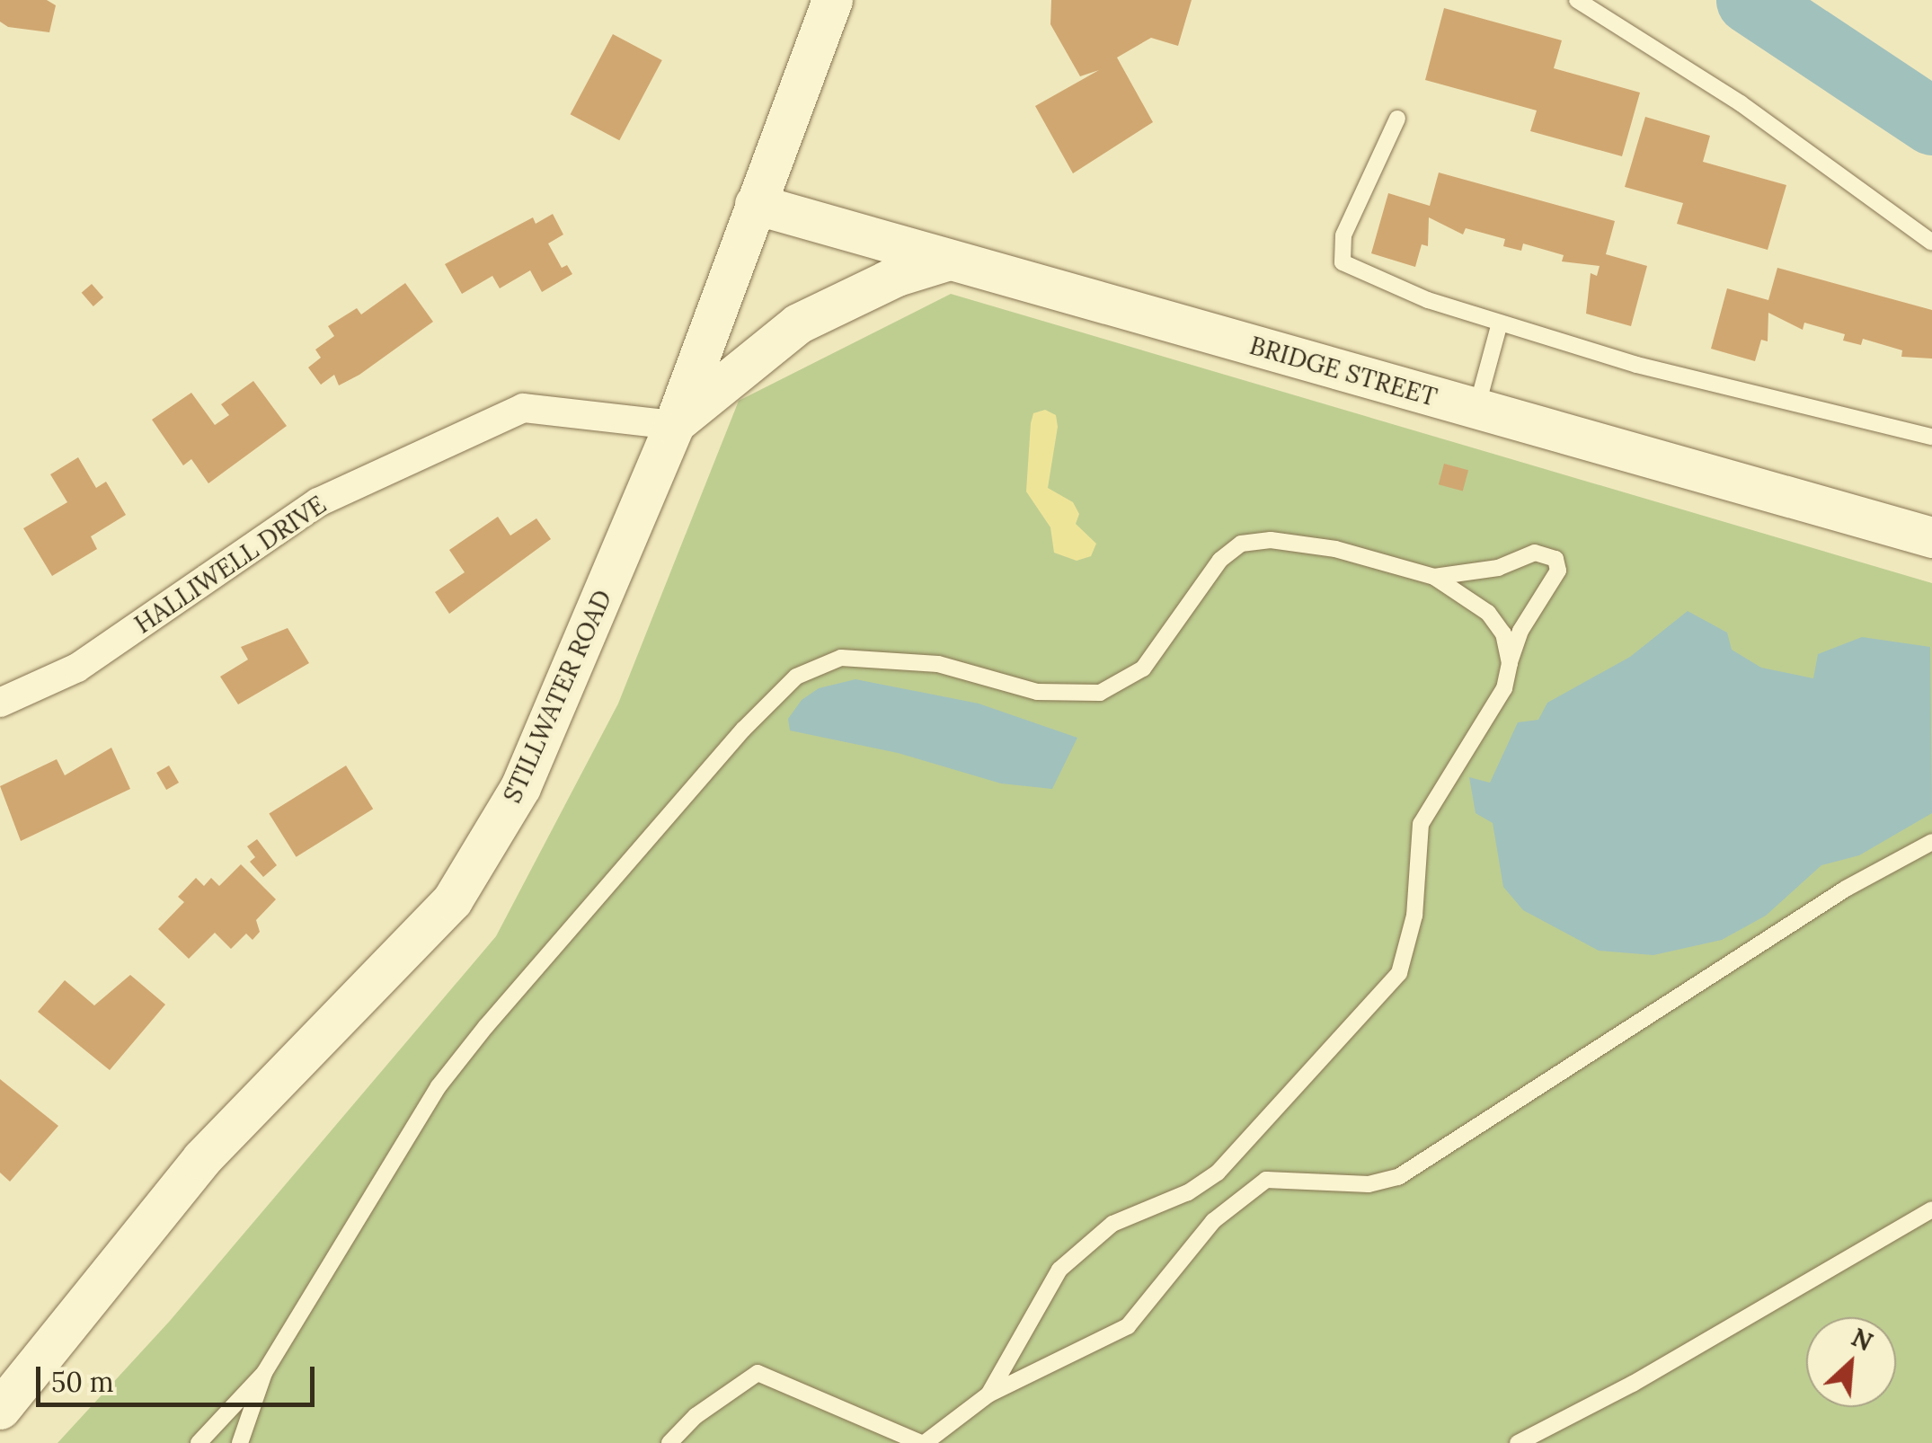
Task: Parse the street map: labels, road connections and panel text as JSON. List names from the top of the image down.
{
  "streets": {
    "main road": ["BRIDGE STREET", "STILLWATER ROAD"],
    "street": ["HALLIWELL DRIVE"]
  },
  "crossings": [
    ["BRIDGE STREET", "STILLWATER ROAD"],
    ["HALLIWELL DRIVE", "STILLWATER ROAD"]
  ],
  "scale_bar": "50 m",
  "north": "top right"
}
